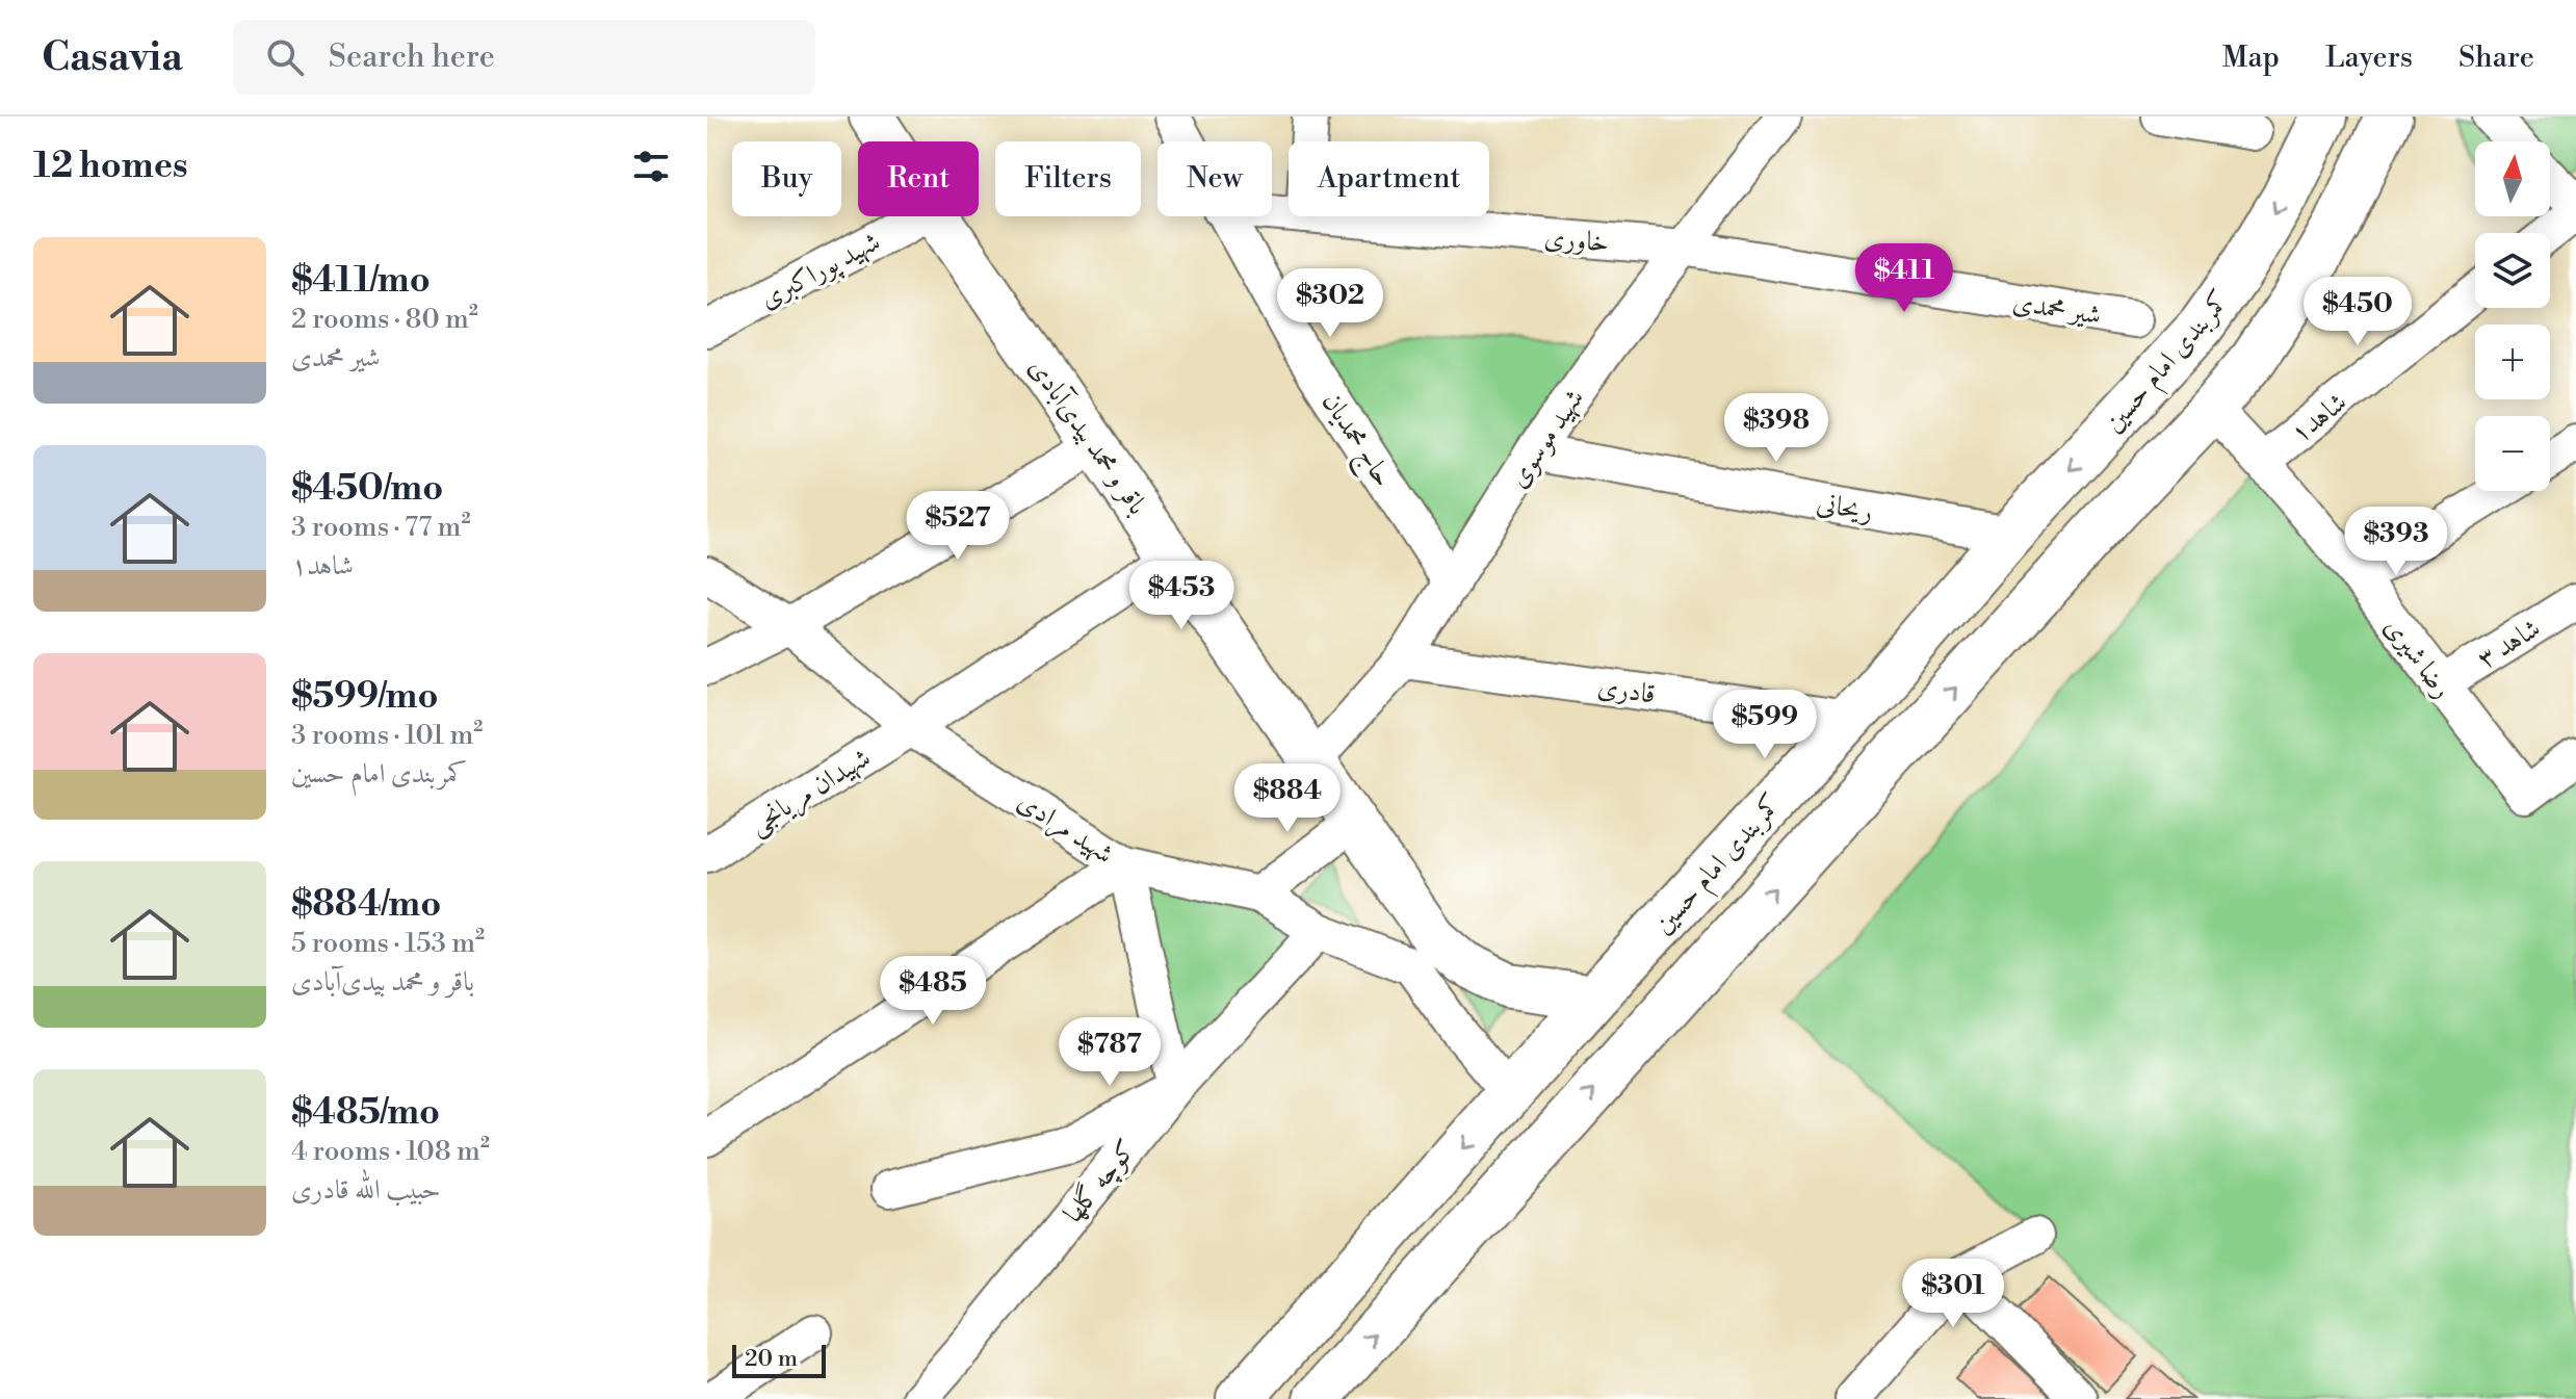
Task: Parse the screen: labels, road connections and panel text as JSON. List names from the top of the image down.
{
  "streets": {
    "main road": ["کمربندی امام حسین"],
    "street": [
      "خاوری",
      "شهید پوراکبری",
      "شیر محمدی",
      "شاهد۱",
      "باقر و محمد بیدی‌آبادی",
      "شهید موسوی",
      "حاج محمدیان",
      "ریحانی",
      "شاهد ۳",
      "رضا شیری",
      "قادری",
      "شهیدان مریانجی",
      "شهید مرادی",
      "کوچه گلها"
    ]
  },
  "crossings": [
    ["خاوری", "شیر محمدی"],
    ["خاوری", "شهید موسوی"],
    ["شیر محمدی", "شهید موسوی"],
    ["کمربندی امام حسین", "باقر و محمد بیدی‌آبادی"],
    ["کمربندی امام حسین", "ریحانی"],
    ["کمربندی امام حسین", "قادری"],
    ["شاهد۱", "رضا شیری"],
    ["باقر و محمد بیدی‌آبادی", "شهید موسوی"],
    ["باقر و محمد بیدی‌آبادی", "شهیدان مریانجی"],
    ["باقر و محمد بیدی‌آبادی", "شهید مرادی"],
    ["شهید موسوی", "حاج محمدیان"],
    ["شهید موسوی", "ریحانی"],
    ["شهید موسوی", "قادری"],
    ["شاهد ۳", "رضا شیری"],
    ["شهیدان مریانجی", "شهید مرادی"],
    ["شهید مرادی", "کوچه گلها"]
  ],
  "scale_bar": "20 m",
  "north": "top",
  "page": {
    "header": "Casavia",
    "search": "Search here",
    "nav": ["Map", "Layers", "Share"],
    "heading": "12 homes",
    "map_buttons": ["+", "−"],
    "chip": [
      "Buy",
      "Rent",
      "Filters",
      "New",
      "Apartment"
    ],
    "list": [
      {
        "name": "$411/mo",
        "note": "2 rooms · 80 m² · شیر محمدی"
      },
      {
        "name": "$450/mo",
        "note": "3 rooms · 77 m² · شاهد۱"
      },
      {
        "name": "$599/mo",
        "note": "3 rooms · 101 m² · کمربندی امام حسین"
      },
      {
        "name": "$884/mo",
        "note": "5 rooms · 153 m² · باقر و محمد بیدی‌آبادی"
      },
      {
        "name": "$485/mo",
        "note": "4 rooms · 108 m² · حبیب الله قادری"
      }
    ],
    "price": [
      "$411",
      "$302",
      "$450",
      "$398",
      "$527",
      "$393",
      "$453",
      "$599",
      "$884",
      "$485",
      "$787",
      "$301"
    ],
    "scale": "20 m"
  }
}
